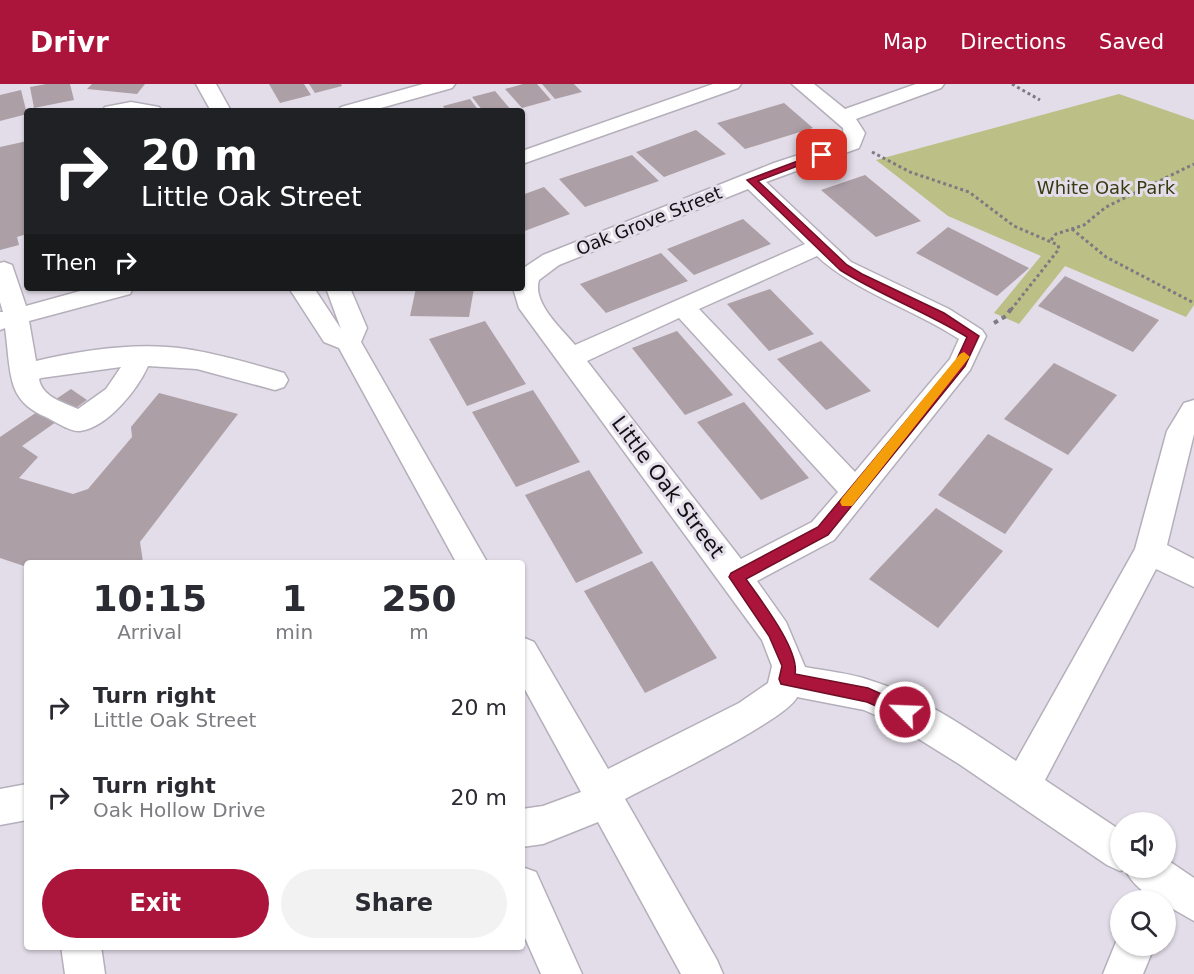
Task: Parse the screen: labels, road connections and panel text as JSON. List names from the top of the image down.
{
  "streets": {
    "street": ["Oak Grove Street", "Little Oak Street"]
  },
  "crossings": [
    ["Oak Grove Street", "Little Oak Street"]
  ],
  "parks": ["White Oak Park"],
  "page": {
    "header": "Drivr",
    "nav": ["Map", "Directions", "Saved"],
    "turn": ["20 m", "Little Oak Street"],
    "then": "Then",
    "eta": [
      "10:15",
      "Arrival",
      "1",
      "min",
      "250",
      "m"
    ],
    "list": [
      {
        "name": "Turn right",
        "note": "Little Oak Street",
        "value": "20 m"
      },
      {
        "name": "Turn right",
        "note": "Oak Hollow Drive",
        "value": "20 m"
      }
    ],
    "buttons": ["Exit", "Share"]
  }
}
